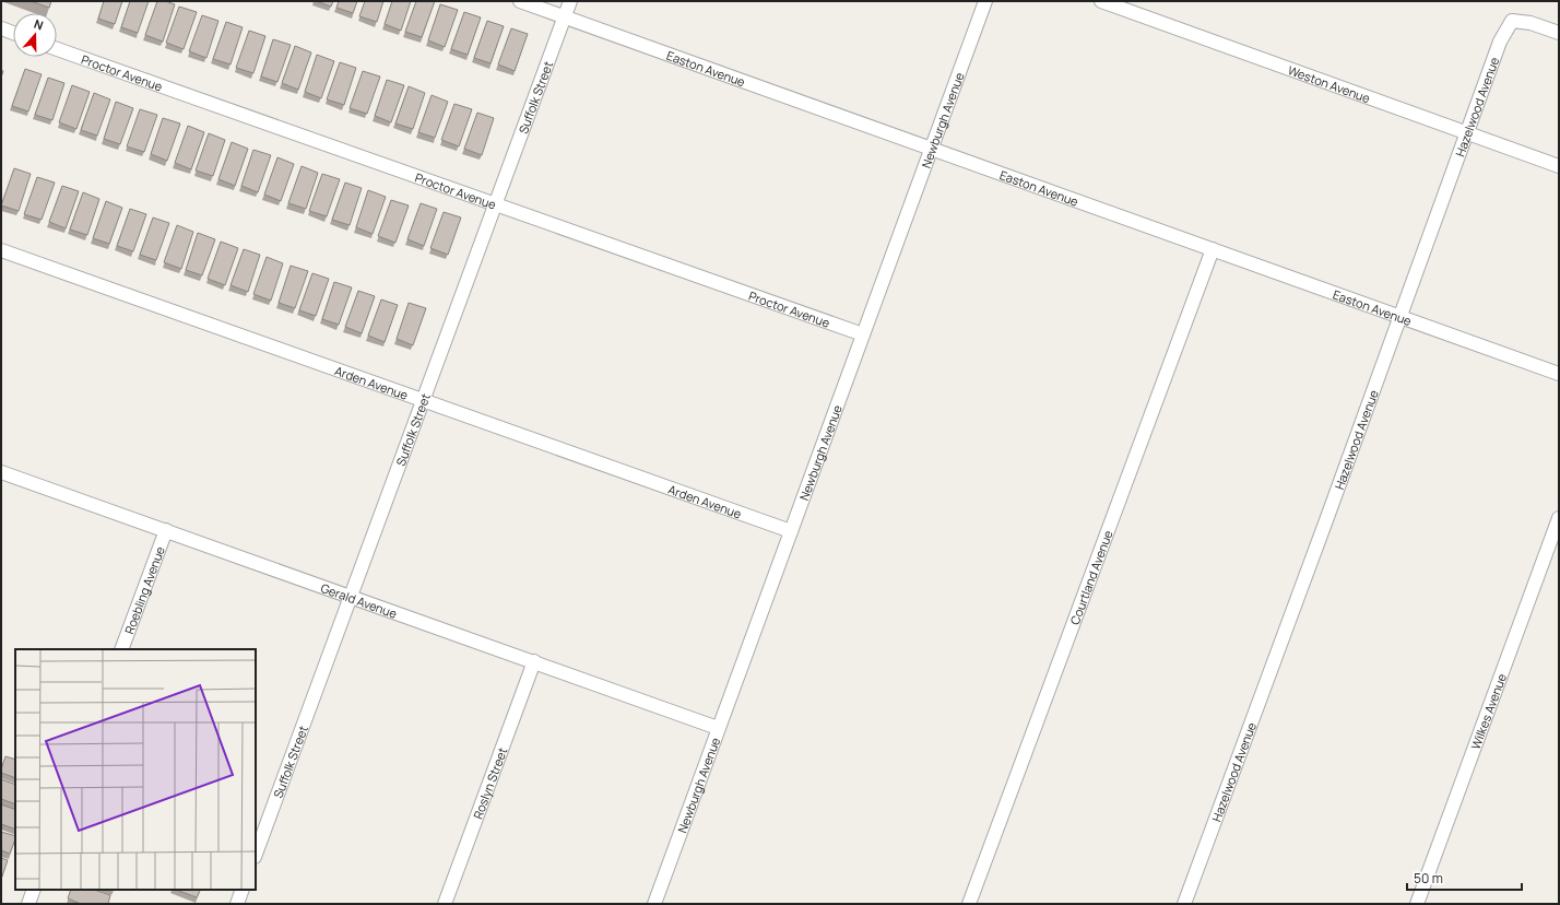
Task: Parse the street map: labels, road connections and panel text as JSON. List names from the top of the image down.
{
  "streets": {
    "street": [
      "Easton Avenue",
      "Proctor Avenue",
      "Weston Avenue",
      "Suffolk Street",
      "Hazelwood Avenue",
      "Newburgh Avenue",
      "Arden Avenue",
      "Courtland Avenue",
      "Roebling Avenue",
      "Gerald Avenue",
      "Wilkes Avenue",
      "Roslyn Street"
    ]
  },
  "crossings": [
    ["Easton Avenue", "Suffolk Street"],
    ["Easton Avenue", "Hazelwood Avenue"],
    ["Easton Avenue", "Newburgh Avenue"],
    ["Easton Avenue", "Courtland Avenue"],
    ["Proctor Avenue", "Suffolk Street"],
    ["Proctor Avenue", "Newburgh Avenue"],
    ["Weston Avenue", "Hazelwood Avenue"],
    ["Suffolk Street", "Arden Avenue"],
    ["Suffolk Street", "Gerald Avenue"],
    ["Newburgh Avenue", "Arden Avenue"],
    ["Newburgh Avenue", "Gerald Avenue"],
    ["Roebling Avenue", "Gerald Avenue"],
    ["Gerald Avenue", "Roslyn Street"]
  ],
  "scale_bar": "50 m",
  "north": "top"
}
